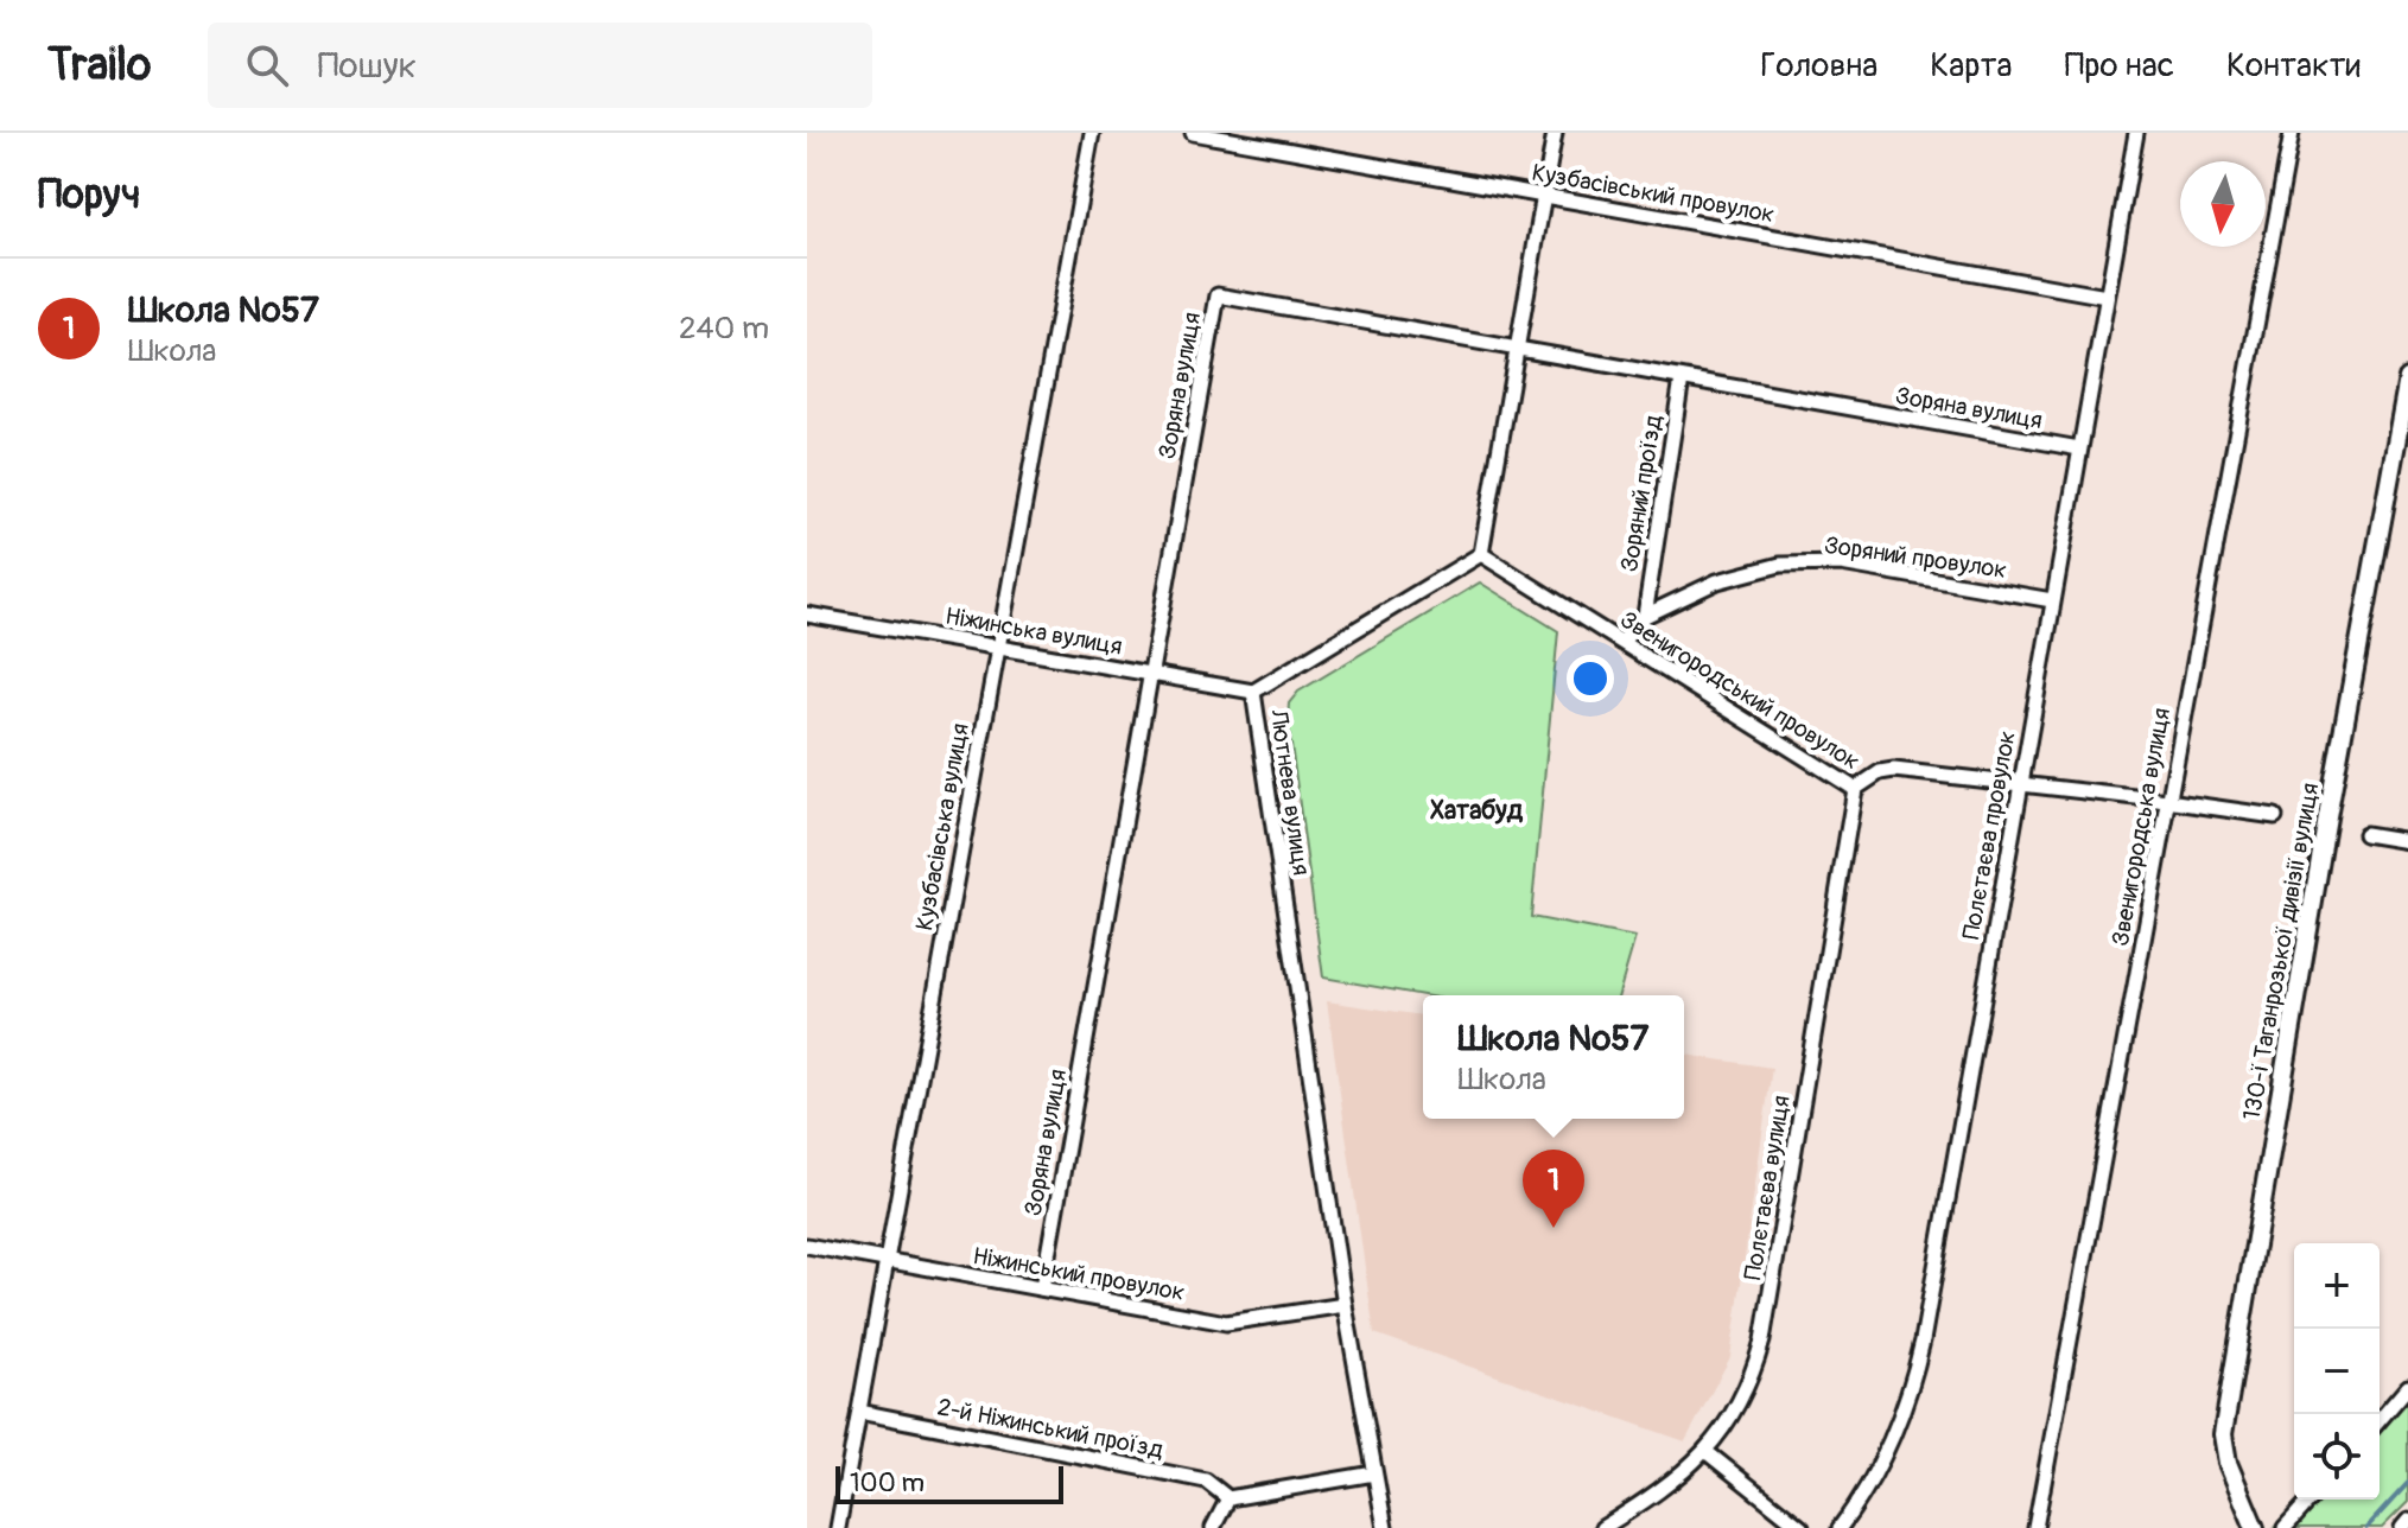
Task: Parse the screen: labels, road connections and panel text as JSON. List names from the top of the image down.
{
  "streets": {
    "street": [
      "Кузбасівський провулок",
      "Зоряна вулиця",
      "Зоряний проїзд",
      "Зоряний провулок",
      "Ніжинська вулиця",
      "Звенигородський провулок",
      "Лютнева вулиця",
      "Кузбасівська вулиця",
      "Звенигородська вулиця",
      "Полєтаєва провулок",
      "130-ї Таганрозької дивізії вулиця",
      "Полєтаєва вулиця",
      "Ніжинський провулок",
      "2-й Ніжинський проїзд"
    ]
  },
  "crossings": [
    ["Кузбасівський провулок", "Полєтаєва провулок"],
    ["Зоряна вулиця", "Зоряний проїзд"],
    ["Зоряна вулиця", "Ніжинська вулиця"],
    ["Зоряна вулиця", "Полєтаєва провулок"],
    ["Зоряна вулиця", "Ніжинський провулок"],
    ["Зоряний проїзд", "Зоряний провулок"],
    ["Зоряний провулок", "Звенигородський провулок"],
    ["Зоряний провулок", "Полєтаєва провулок"],
    ["Ніжинська вулиця", "Лютнева вулиця"],
    ["Ніжинська вулиця", "Кузбасівська вулиця"],
    ["Звенигородський провулок", "Лютнева вулиця"],
    ["Звенигородський провулок", "Звенигородська вулиця"],
    ["Звенигородський провулок", "Полєтаєва провулок"],
    ["Звенигородський провулок", "Полєтаєва вулиця"],
    ["Лютнева вулиця", "Ніжинський провулок"],
    ["Кузбасівська вулиця", "Ніжинський провулок"],
    ["Кузбасівська вулиця", "2-й Ніжинський проїзд"]
  ],
  "districts": ["Хатабуд"],
  "scale_bar": "100 m",
  "north": "bottom",
  "page": {
    "header": "Trailo",
    "search": "Пошук",
    "nav": [
      "Головна",
      "Карта",
      "Про нас",
      "Контакти"
    ],
    "heading": "Поруч",
    "list": [
      {
        "mark": "1",
        "name": "Школа №57",
        "note": "Школа",
        "value": "240 m"
      }
    ],
    "popup": ["Школа №57", "Школа"],
    "pins": "1",
    "map_buttons": ["+", "−"],
    "scale": "100 m"
  }
}
